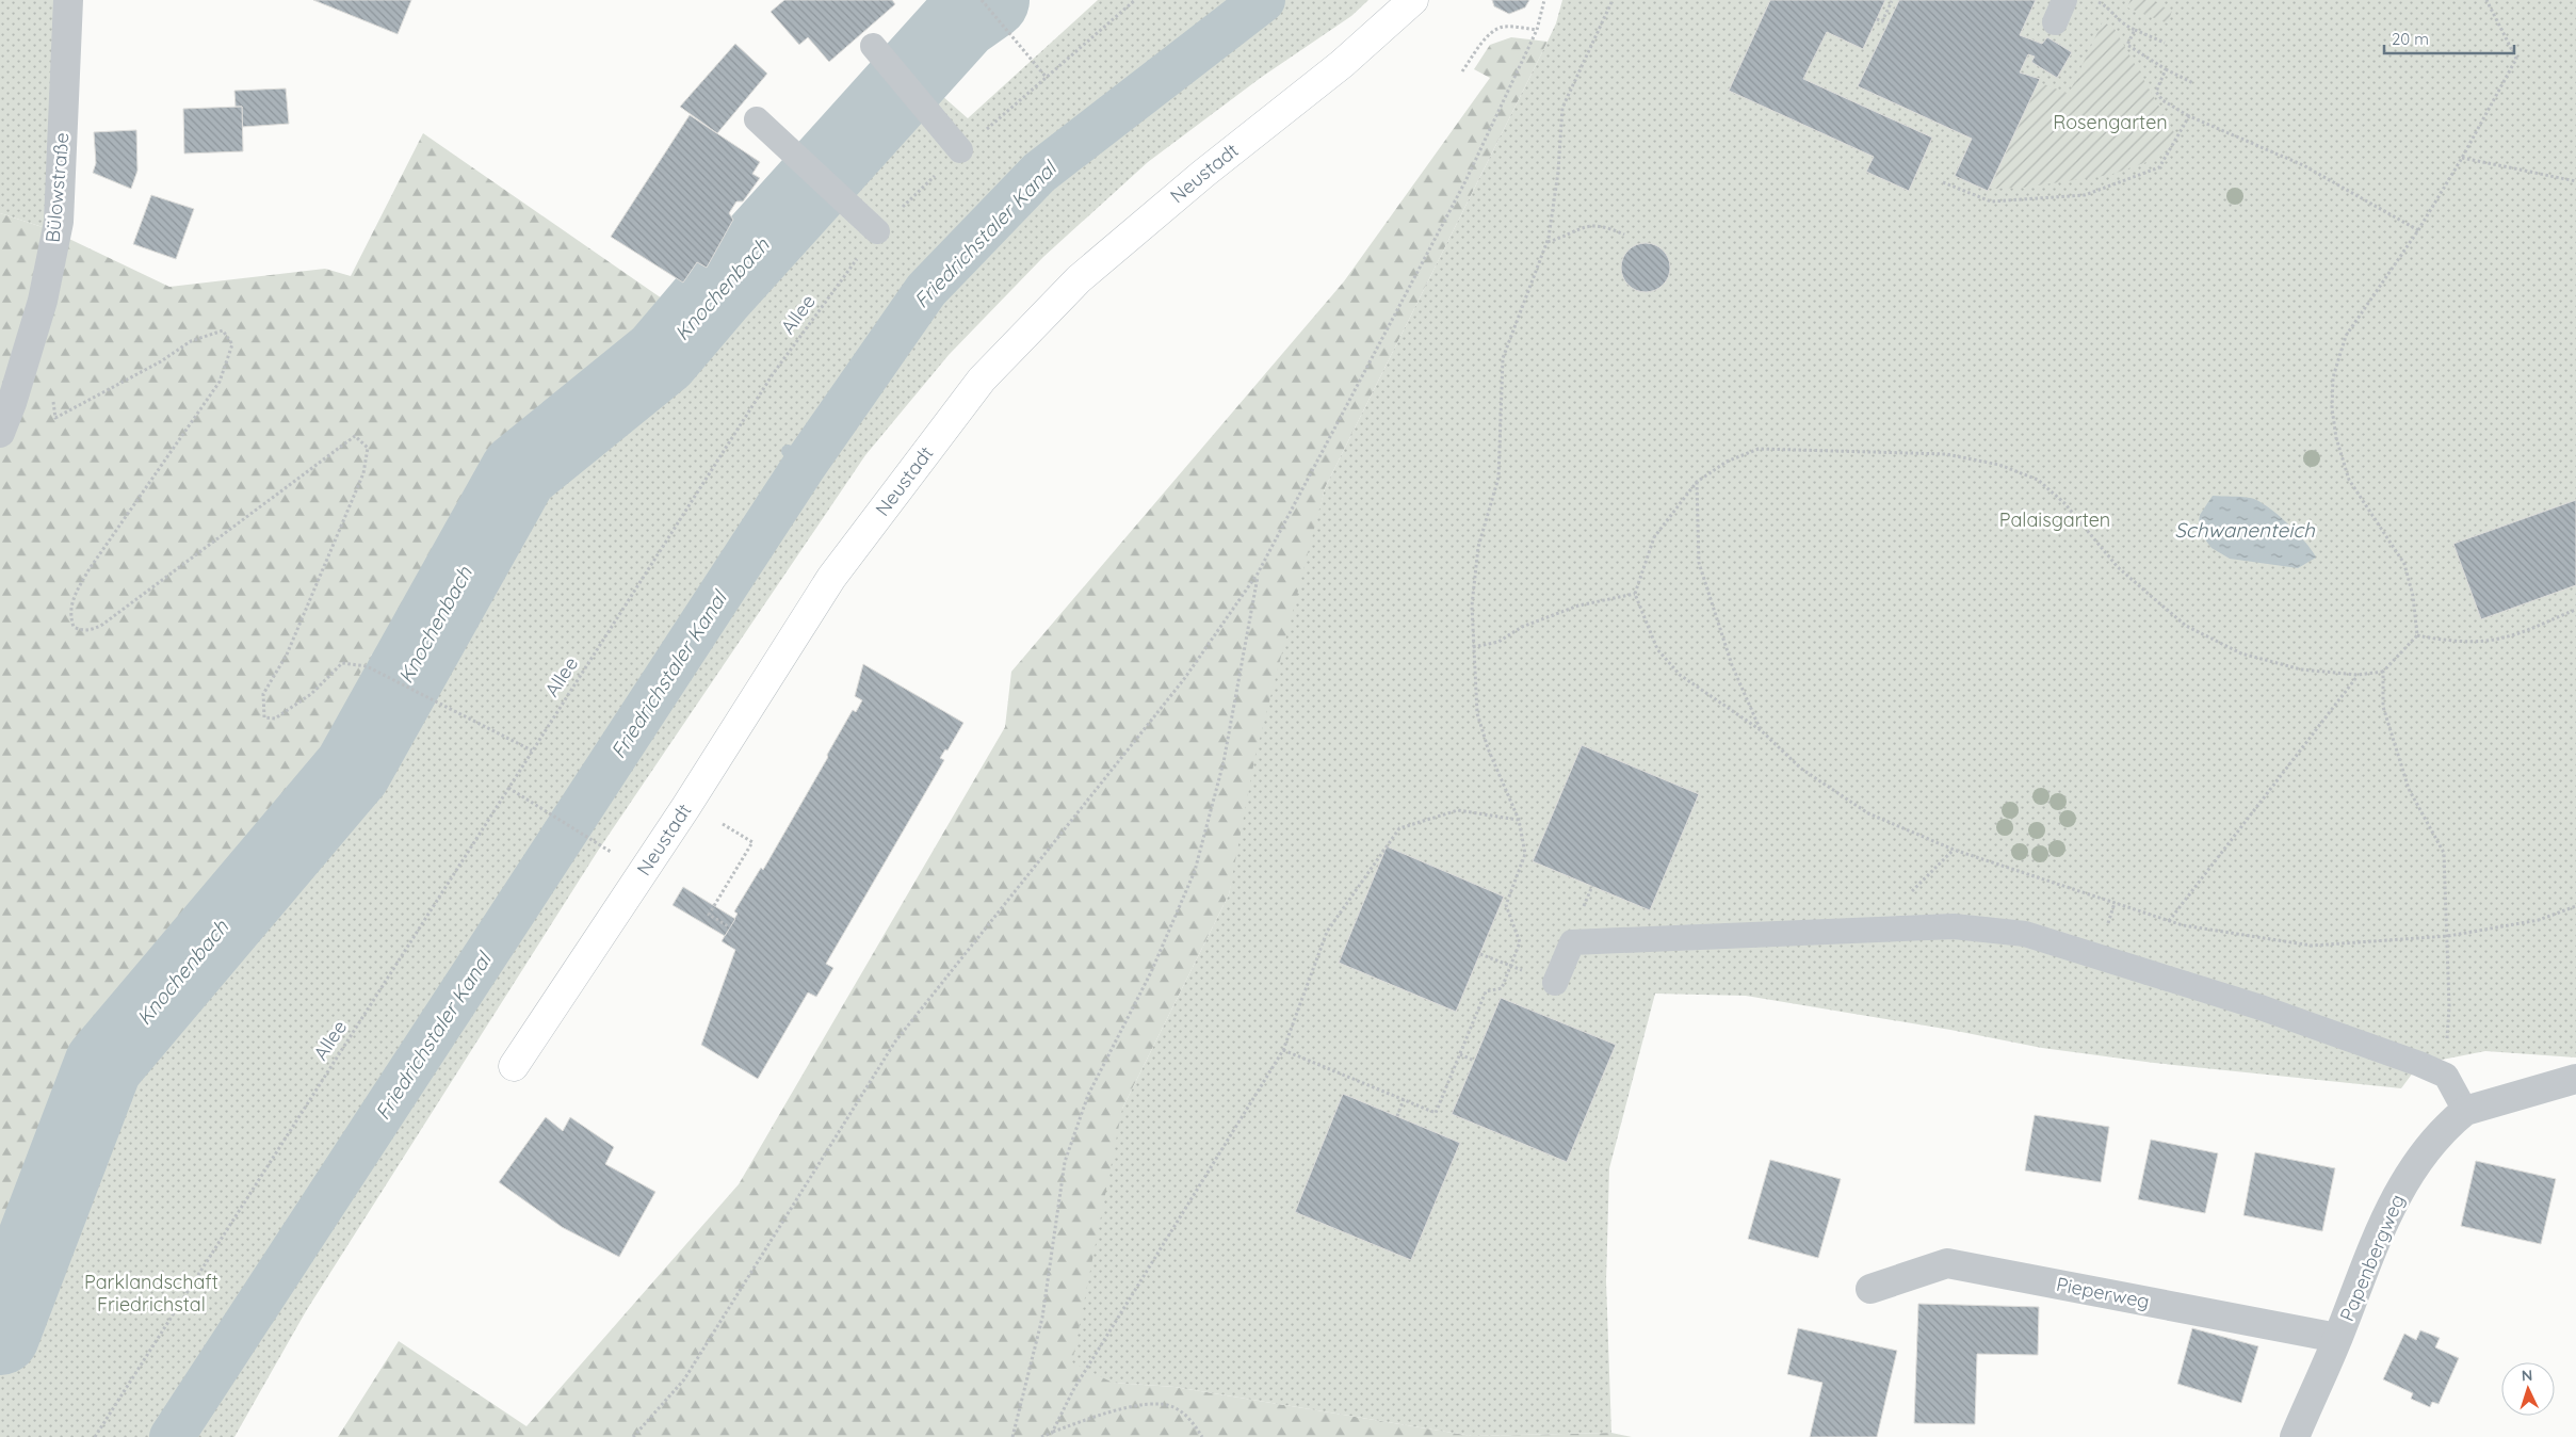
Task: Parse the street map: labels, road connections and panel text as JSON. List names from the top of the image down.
{
  "streets": {
    "main road": ["Neustadt"],
    "street": ["Bülowstraße", "Papenbergweg", "Pieperweg"],
    "path": ["Allee"]
  },
  "crossings": [
    ["Papenbergweg", "Pieperweg"]
  ],
  "water": ["Friedrichstaler Kanal", "Knochenbach", "Schwanenteich"],
  "parks": ["Rosengarten", "Palaisgarten", "Parklandschaft Friedrichstal"],
  "scale_bar": "20 m",
  "north": "top"
}
